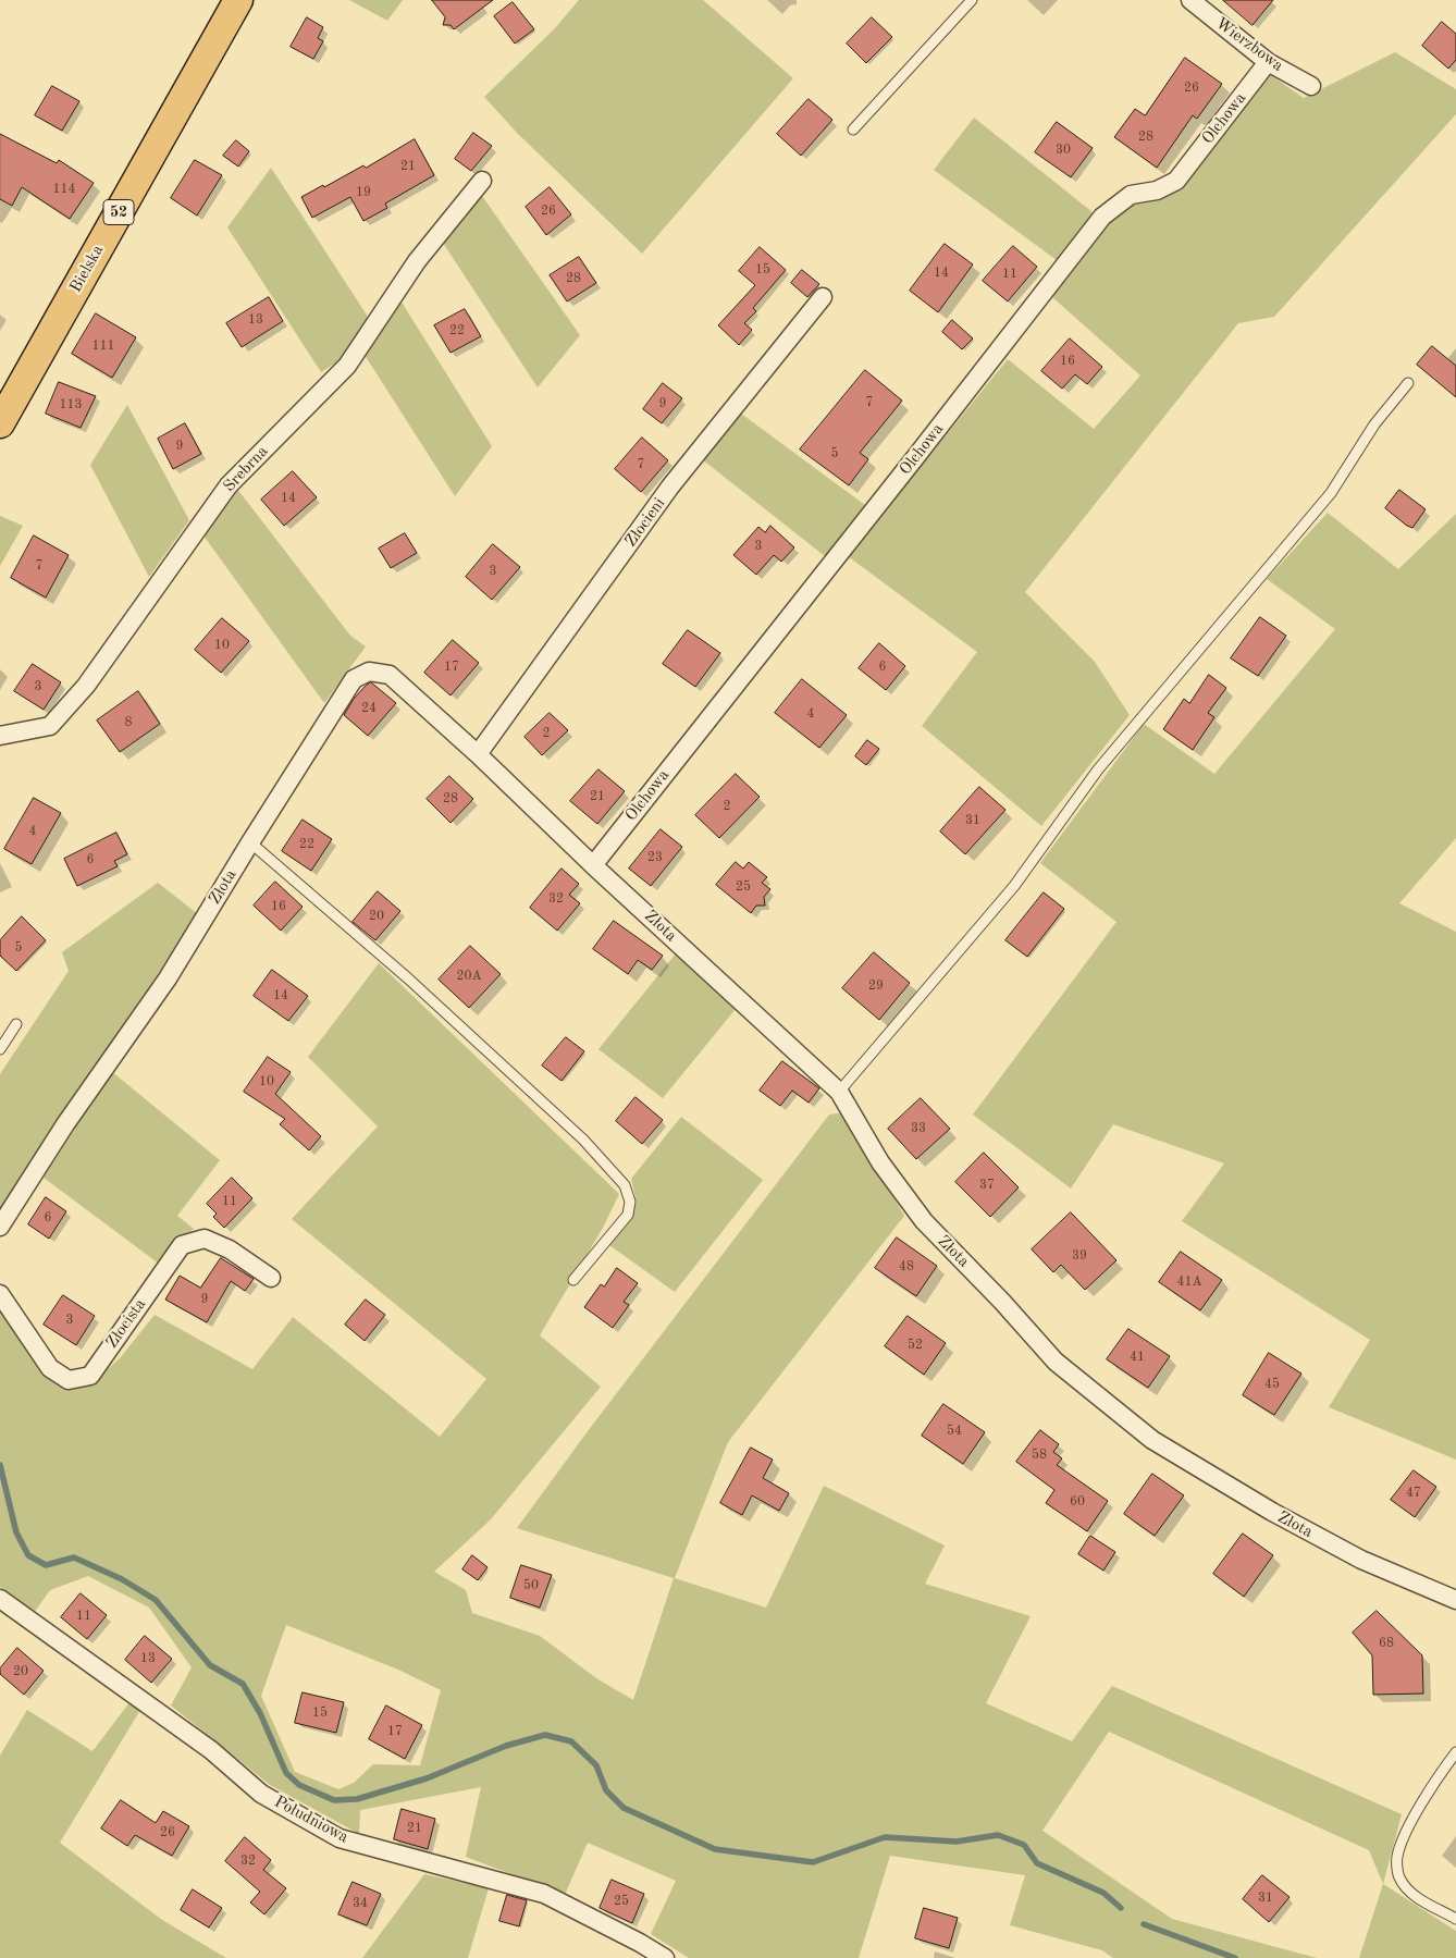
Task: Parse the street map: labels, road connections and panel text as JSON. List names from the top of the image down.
{
  "streets": {
    "main road": ["52", "Bielska"],
    "street": [
      "Wierzbowa",
      "Olchowa",
      "Srebrna",
      "Złocieni",
      "Złota",
      "Złocista",
      "Południowa"
    ]
  },
  "crossings": [
    ["Wierzbowa", "Olchowa"],
    ["Olchowa", "Złota"],
    ["Złocieni", "Złota"]
  ],
  "house_numbers": [
    "26",
    "28",
    "30",
    "21",
    "114",
    "19",
    "26",
    "15",
    "14",
    "11",
    "28",
    "13",
    "22",
    "111",
    "16",
    "7",
    "9",
    "113",
    "9",
    "5",
    "7",
    "14",
    "3",
    "7",
    "3",
    "10",
    "17",
    "6",
    "3",
    "24",
    "4",
    "8",
    "2",
    "21",
    "28",
    "2",
    "31",
    "4",
    "22",
    "23",
    "6",
    "25",
    "32",
    "16",
    "20",
    "5",
    "20A",
    "29",
    "14",
    "10",
    "33",
    "37",
    "11",
    "6",
    "39",
    "48",
    "41A",
    "9",
    "3",
    "52",
    "41",
    "45",
    "54",
    "58",
    "47",
    "60",
    "50",
    "11",
    "68",
    "13",
    "20",
    "15",
    "17",
    "21",
    "26",
    "32",
    "31",
    "25",
    "34"
  ]
}
